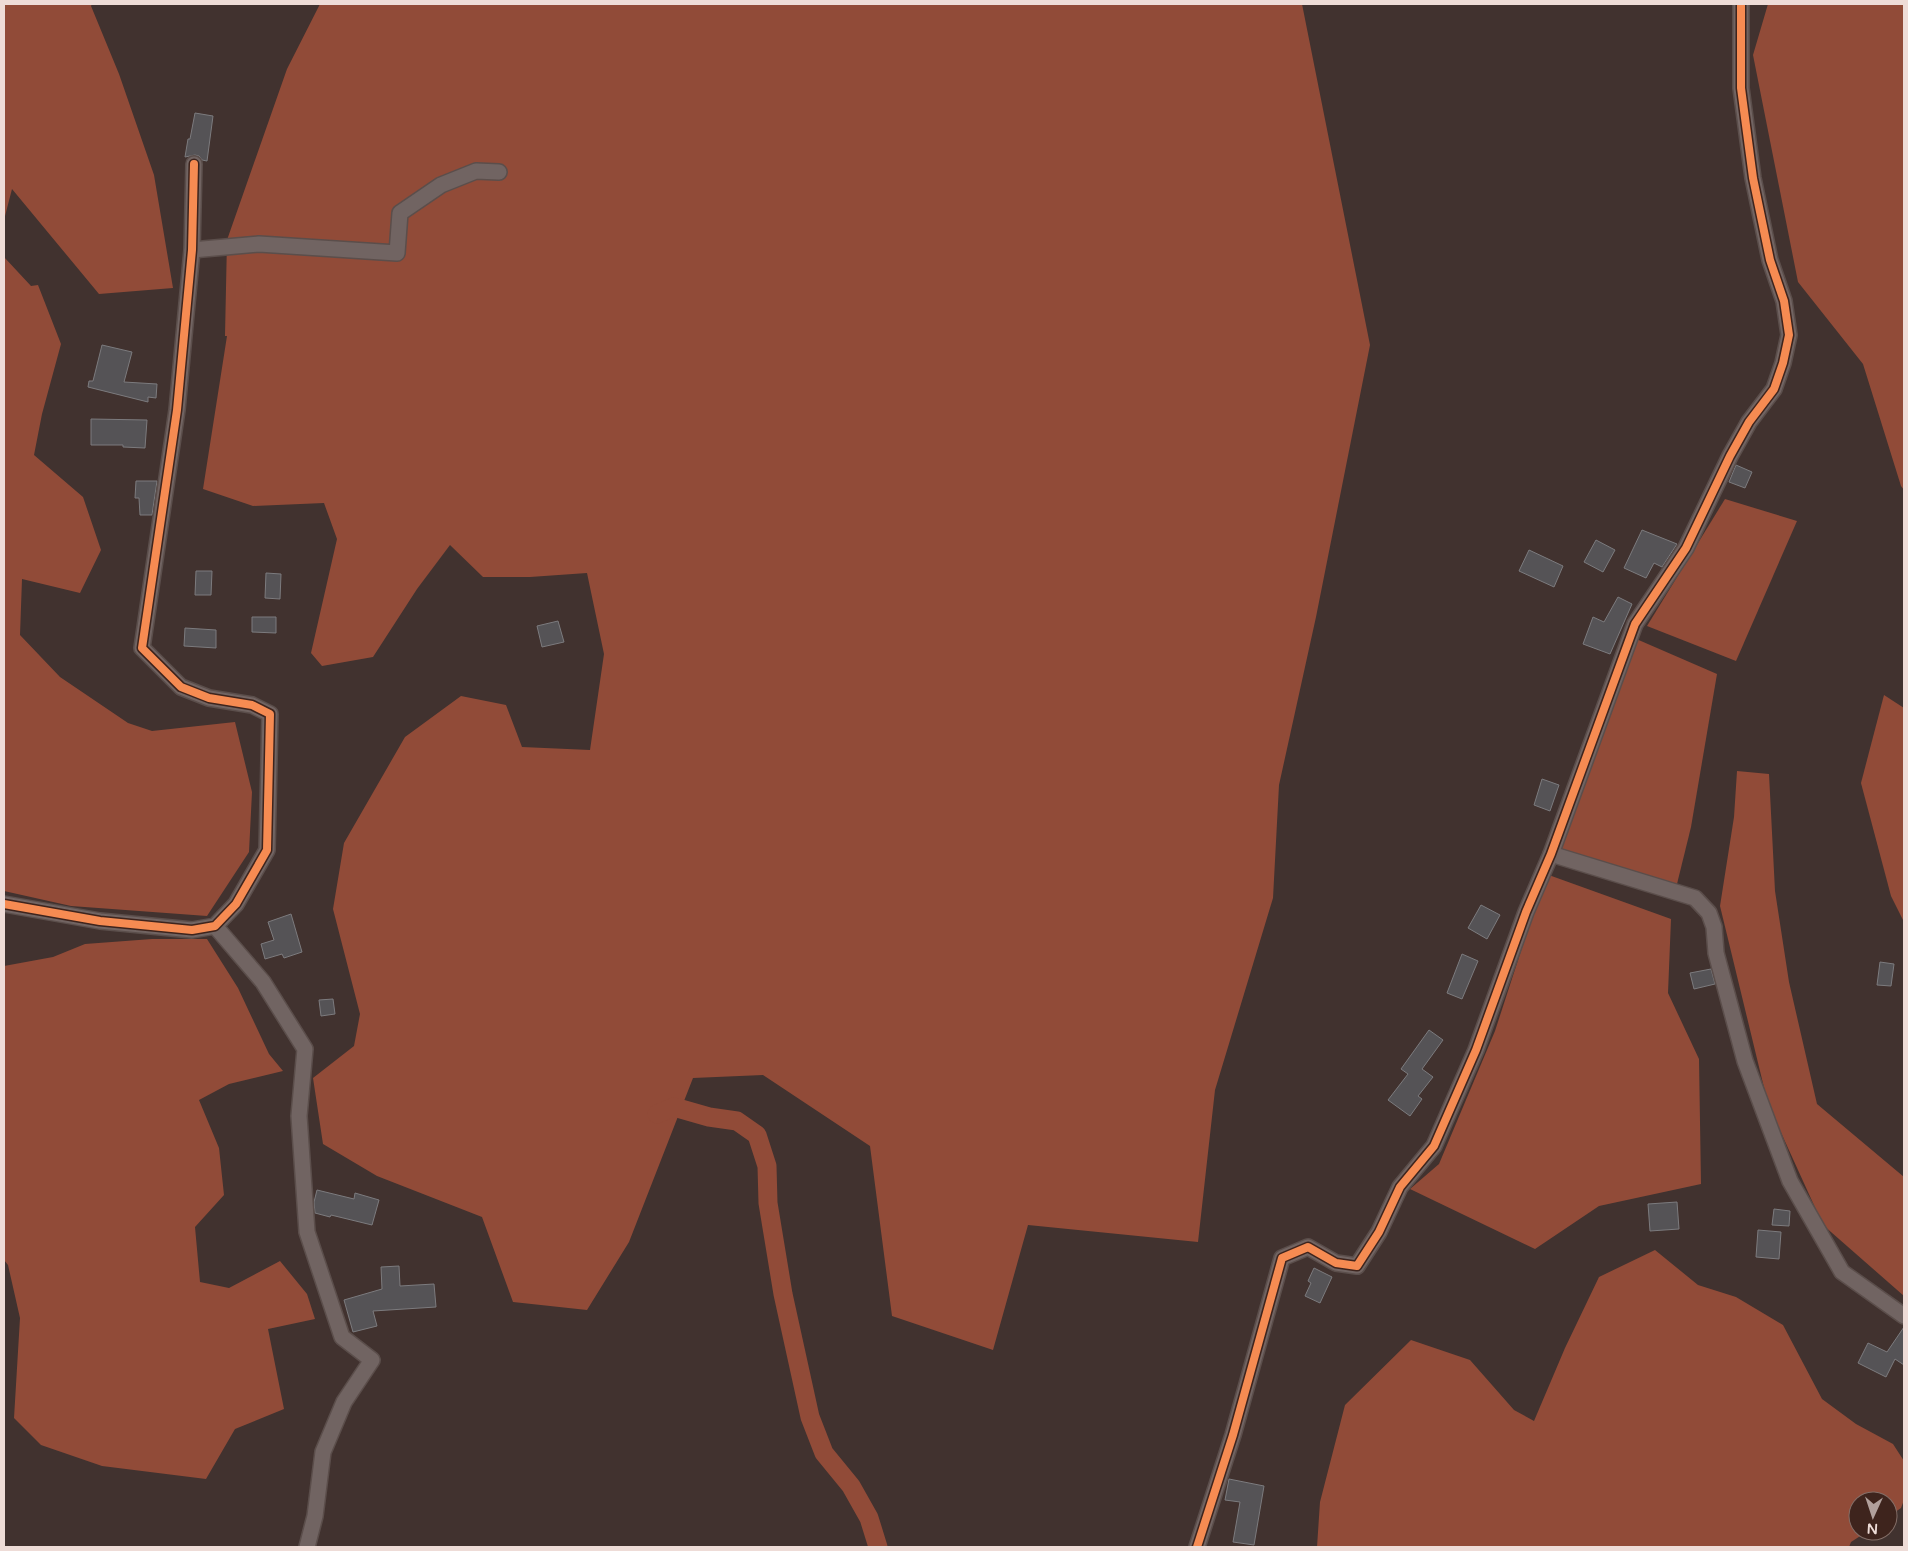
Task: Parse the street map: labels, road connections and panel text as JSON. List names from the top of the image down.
{
  "north": "bottom"
}
